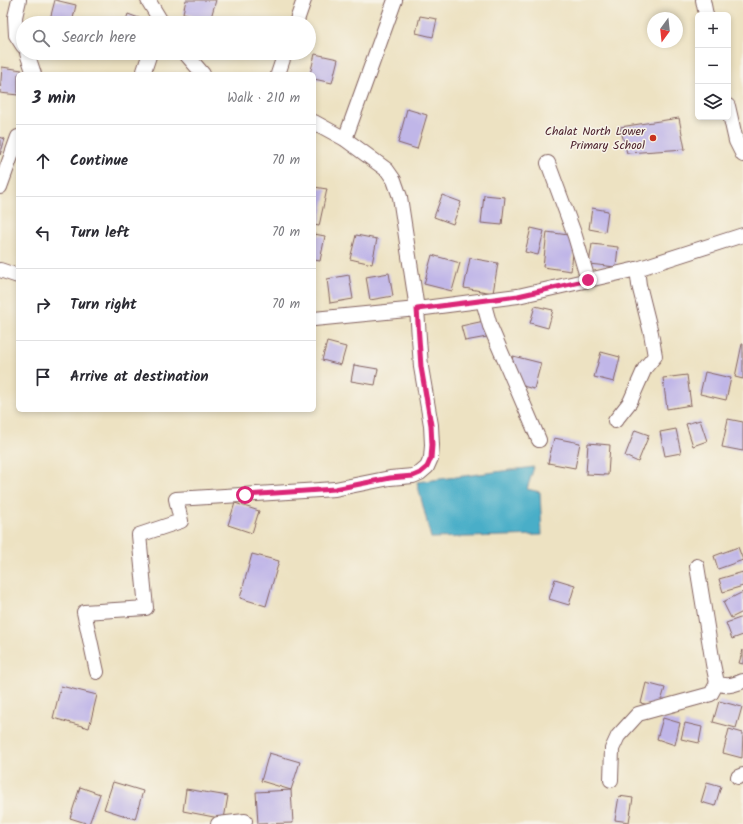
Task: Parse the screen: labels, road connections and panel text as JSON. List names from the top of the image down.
{
  "places": ["Chalat North Lower Primary School"],
  "north": "bottom",
  "page": {
    "map_buttons": ["+", "−"],
    "search": "Search here",
    "heading": ["3 min", "Walk · 210 m"],
    "list": [
      ["Continue", "70 m"],
      ["Turn left", "70 m"],
      ["Turn right", "70 m"],
      "Arrive at destination"
    ]
  }
}
